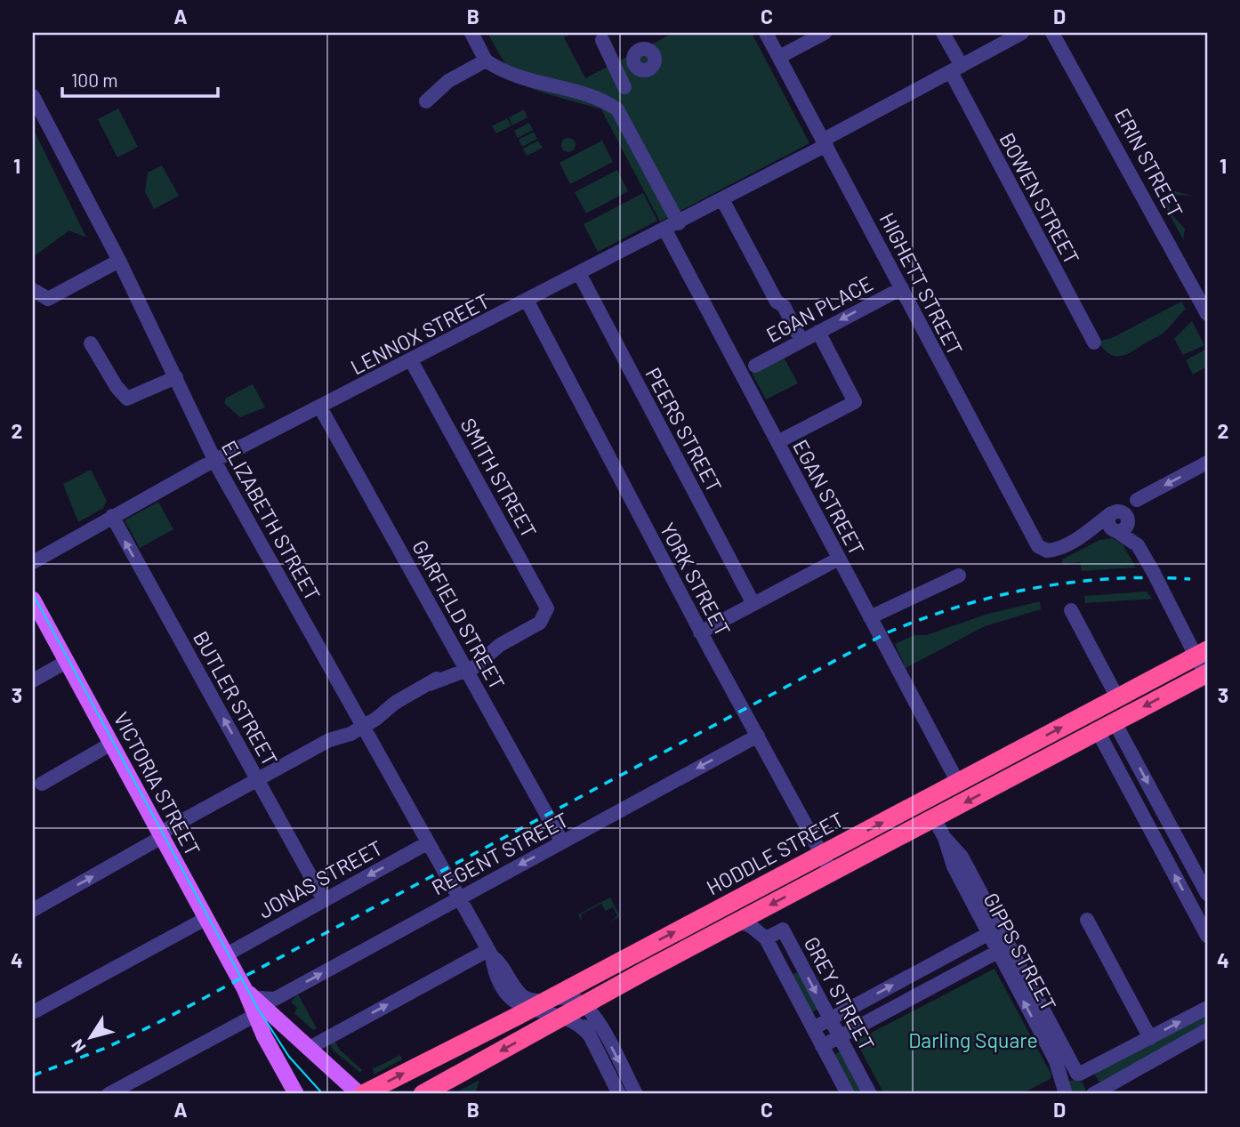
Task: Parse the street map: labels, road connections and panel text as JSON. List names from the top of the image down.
{
  "streets": {
    "highway": ["HODDLE STREET"],
    "main road": ["VICTORIA STREET"],
    "street": [
      "ERIN STREET",
      "BOWEN STREET",
      "HIGHETT STREET",
      "EGAN PLACE",
      "LENNOX STREET",
      "PEERS STREET",
      "SMITH STREET",
      "EGAN STREET",
      "ELIZABETH STREET",
      "YORK STREET",
      "GARFIELD STREET",
      "BUTLER STREET",
      "REGENT STREET",
      "JONAS STREET",
      "GIPPS STREET",
      "GREY STREET"
    ]
  },
  "crossings": [
    ["BOWEN STREET", "LENNOX STREET"],
    ["HIGHETT STREET", "EGAN PLACE"],
    ["HIGHETT STREET", "LENNOX STREET"],
    ["LENNOX STREET", "PEERS STREET"],
    ["LENNOX STREET", "SMITH STREET"],
    ["LENNOX STREET", "EGAN STREET"],
    ["LENNOX STREET", "ELIZABETH STREET"],
    ["LENNOX STREET", "YORK STREET"],
    ["LENNOX STREET", "GARFIELD STREET"],
    ["LENNOX STREET", "BUTLER STREET"],
    ["SMITH STREET", "GARFIELD STREET"],
    ["EGAN STREET", "HODDLE STREET"],
    ["ELIZABETH STREET", "REGENT STREET"],
    ["ELIZABETH STREET", "HODDLE STREET"],
    ["ELIZABETH STREET", "JONAS STREET"],
    ["YORK STREET", "REGENT STREET"],
    ["YORK STREET", "HODDLE STREET"],
    ["GARFIELD STREET", "REGENT STREET"],
    ["BUTLER STREET", "JONAS STREET"],
    ["VICTORIA STREET", "HODDLE STREET"]
  ],
  "one_way": ["EGAN PLACE", "BUTLER STREET"],
  "parks": ["Darling Square"],
  "scale_bar": "100 m",
  "north": "bottom left",
  "grid": {
    "columns": [
      "A",
      "B",
      "C",
      "D"
    ],
    "rows": [
      "1",
      "2",
      "3",
      "4"
    ]
  }
}
